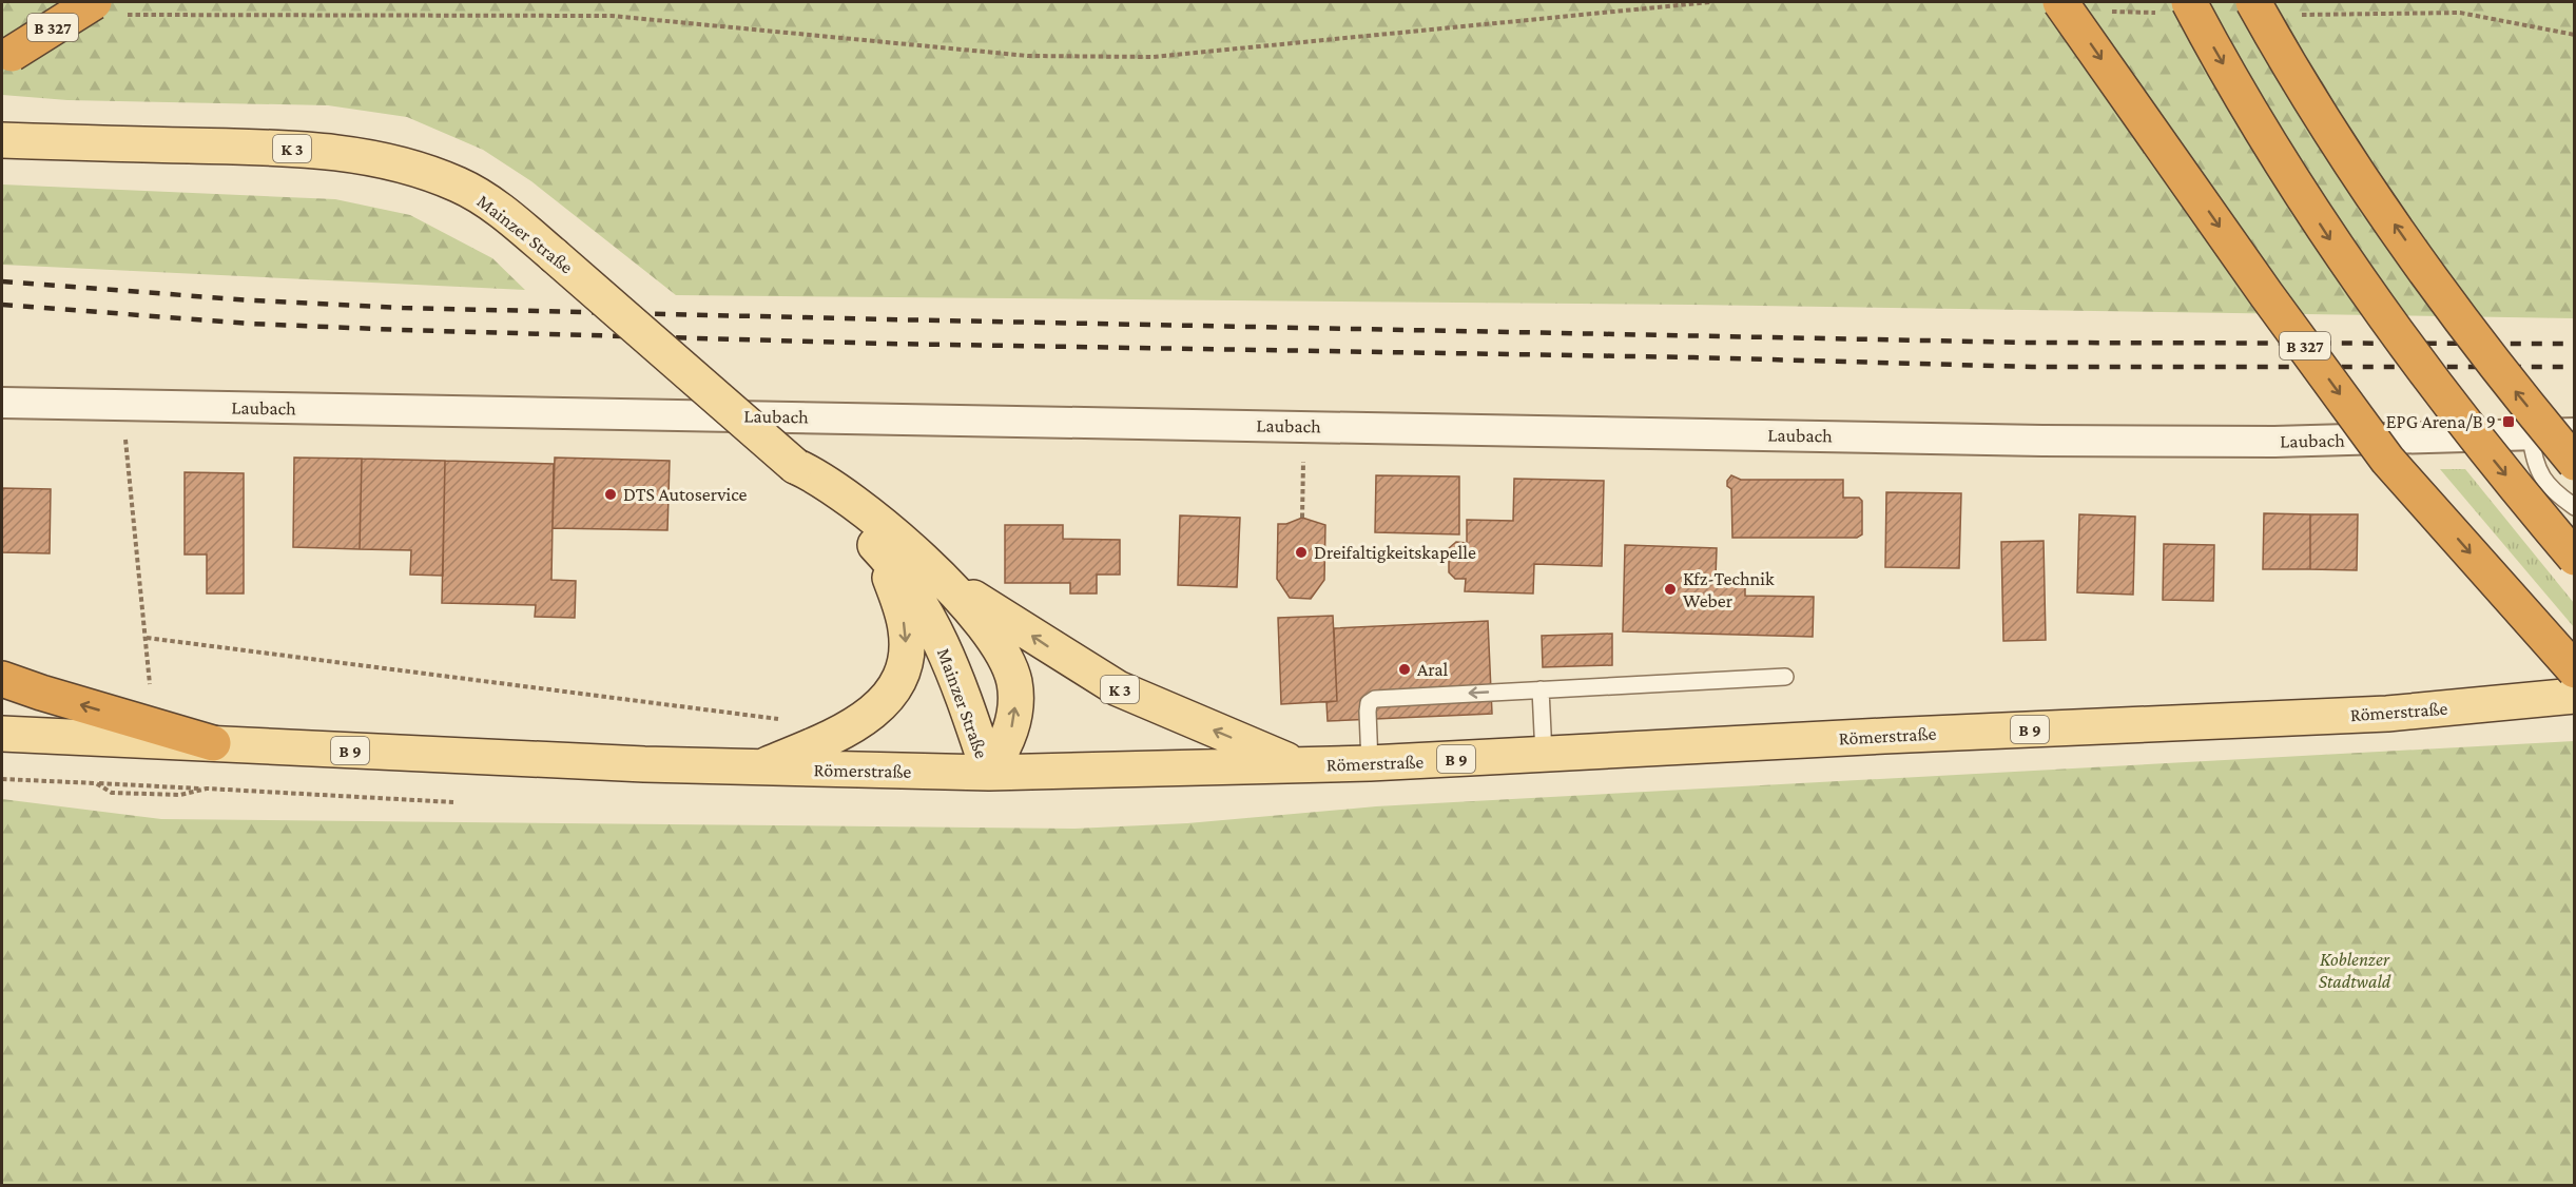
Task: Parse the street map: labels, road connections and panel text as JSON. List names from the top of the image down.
{
  "streets": {
    "highway": ["B 327"],
    "main road": [
      "K 3",
      "Mainzer Straße",
      "Römerstraße",
      "B 9"
    ],
    "street": ["Laubach"]
  },
  "crossings": [
    ["K 3", "Mainzer Straße"],
    ["K 3", "Römerstraße"],
    ["Mainzer Straße", "Römerstraße"],
    ["Römerstraße", "B 9"]
  ],
  "parks": ["Koblenzer Stadtwald"],
  "places": {
    "transit": ["EPG Arena/B 9"],
    "other": [
      "DTS Autoservice",
      "Dreifaltigkeitskapelle",
      "Kfz-Technik Weber",
      "Aral"
    ]
  }
}
